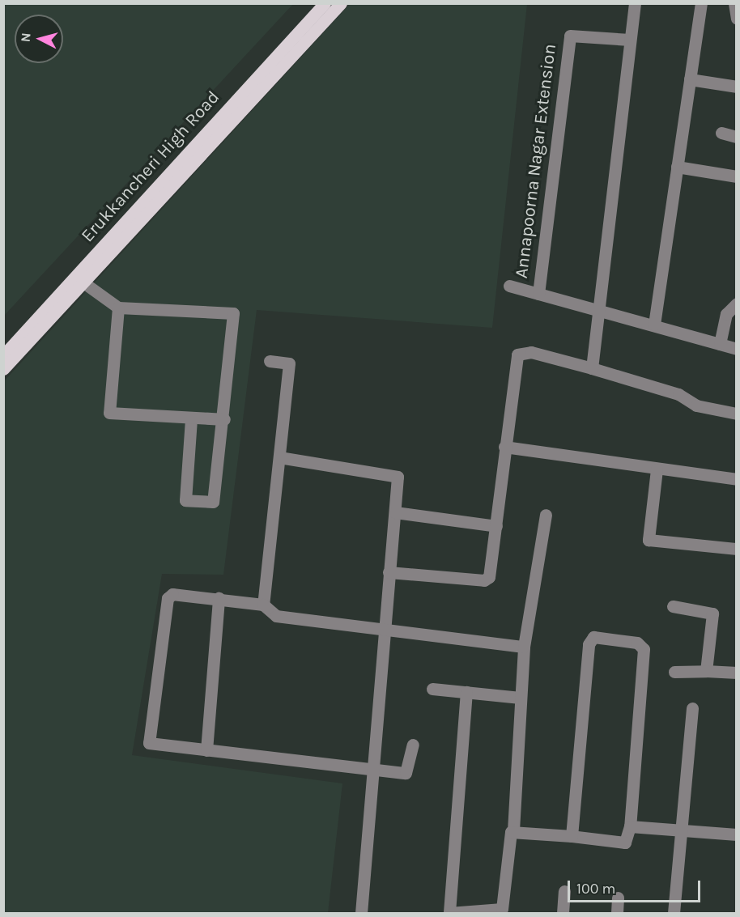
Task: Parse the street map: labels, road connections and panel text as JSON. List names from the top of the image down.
{
  "streets": {
    "main road": ["Erukkancheri High Road"],
    "street": ["Annapoorna Nagar Extension"]
  },
  "scale_bar": "100 m",
  "north": "left"
}
